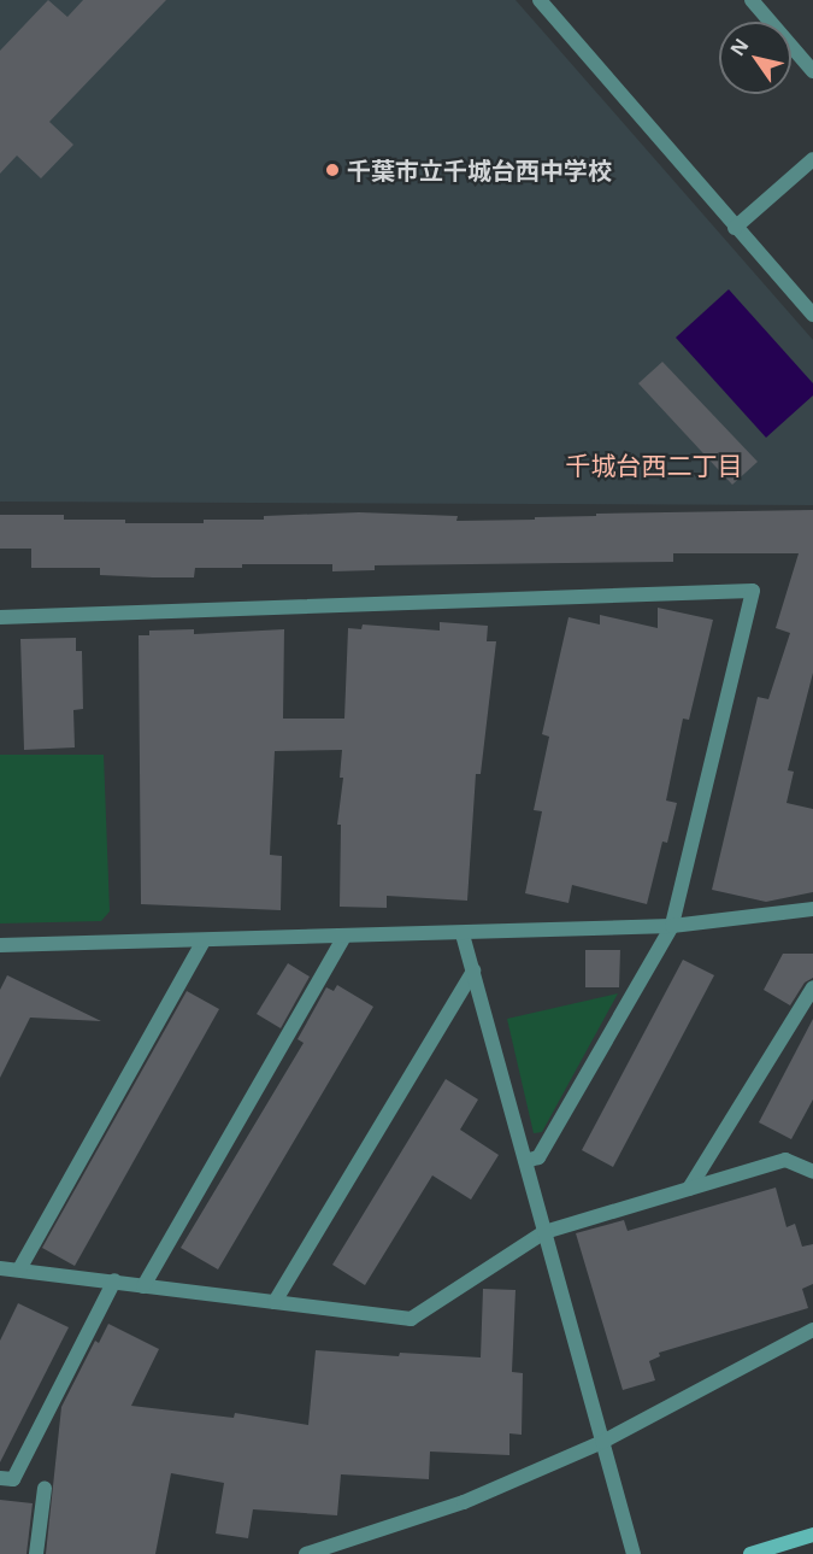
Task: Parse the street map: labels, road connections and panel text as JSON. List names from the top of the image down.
{
  "districts": ["千城台西二丁目"],
  "places": ["千葉市立千城台西中学校"],
  "north": "top left"
}
